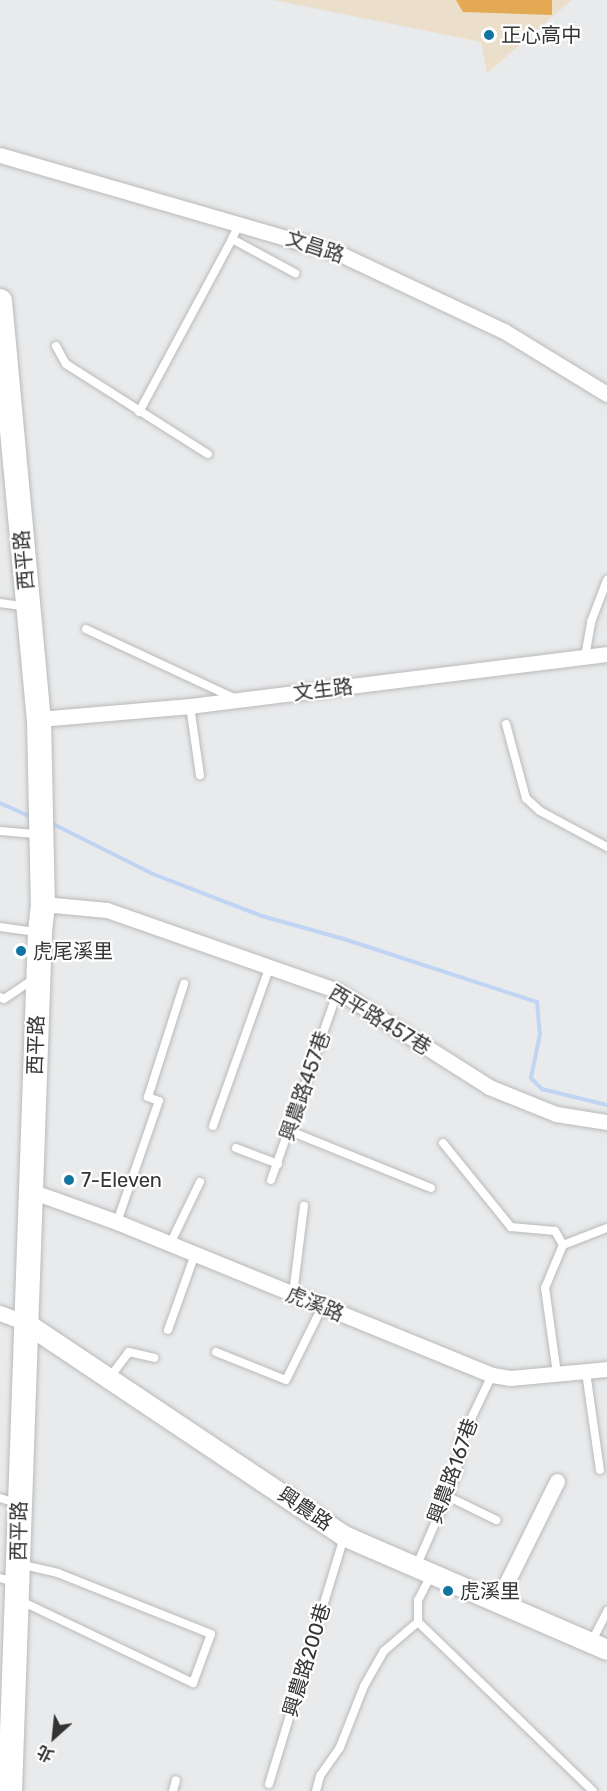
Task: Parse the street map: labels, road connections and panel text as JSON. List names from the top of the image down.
{
  "streets": {
    "main road": ["西平路"],
    "street": [
      "文昌路",
      "文生路",
      "西平路457巷",
      "虎溪路",
      "興農路"
    ],
    "lane": ["興農路457巷", "興農路167巷", "興農路200巷"]
  },
  "crossings": [
    ["西平路", "文生路"],
    ["西平路", "西平路457巷"],
    ["西平路", "虎溪路"],
    ["西平路", "興農路"],
    ["西平路457巷", "興農路457巷"],
    ["虎溪路", "興農路167巷"],
    ["興農路167巷", "興農路"],
    ["興農路", "興農路200巷"]
  ],
  "places": [
    "正心高中",
    "虎尾溪里",
    "7-Eleven",
    "虎溪里"
  ],
  "north": "bottom left"
}
